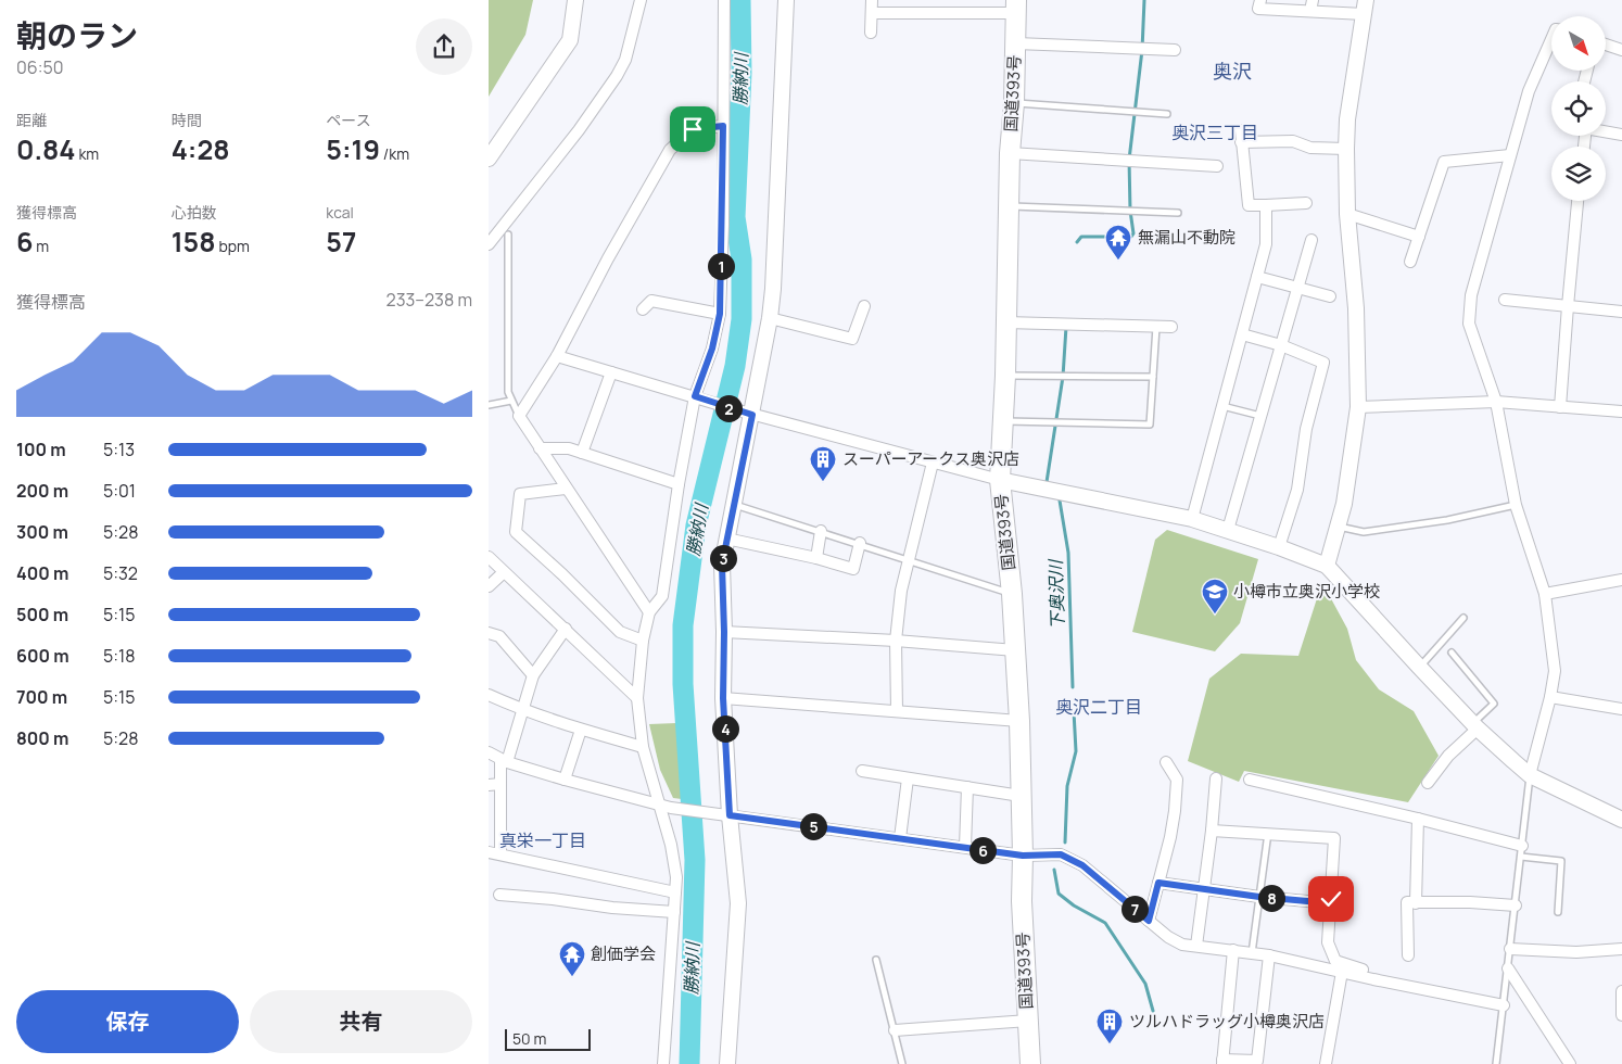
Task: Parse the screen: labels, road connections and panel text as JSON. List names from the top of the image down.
{
  "streets": {
    "highway": ["国道393号"]
  },
  "districts": [
    "奥沢",
    "奥沢三丁目",
    "奥沢二丁目",
    "真栄一丁目"
  ],
  "water": ["勝納川", "下奥沢川"],
  "places": {
    "temple": ["無漏山不動院", "創価学会"],
    "building": ["スーパーアークス奥沢店", "ツルハドラッグ小樽奥沢店"],
    "school or university": ["小樽市立奥沢小学校"]
  },
  "scale_bar": "50 m",
  "north": "bottom right",
  "page": {
    "heading": ["朝のラン", "06:50"],
    "stats": [
      ["距離", "0.84 km"],
      ["時間", "4:28"],
      ["ペース", "5:19 /km"],
      ["獲得標高", "6 m"],
      ["心拍数", "158 bpm"],
      ["kcal", "57"]
    ],
    "pins": [
      "1",
      "2",
      "3",
      "4",
      "5",
      "6",
      "8",
      "7"
    ],
    "chart": ["獲得標高", "233–238 m"],
    "list": [
      {
        "name": "100 m",
        "note": "5:13"
      },
      {
        "name": "200 m",
        "note": "5:01"
      },
      {
        "name": "300 m",
        "note": "5:28"
      },
      {
        "name": "400 m",
        "note": "5:32"
      },
      {
        "name": "500 m",
        "note": "5:15"
      },
      {
        "name": "600 m",
        "note": "5:18"
      },
      {
        "name": "700 m",
        "note": "5:15"
      },
      {
        "name": "800 m",
        "note": "5:28"
      }
    ],
    "buttons": ["保存", "共有"],
    "scale": "50 m"
  }
}
